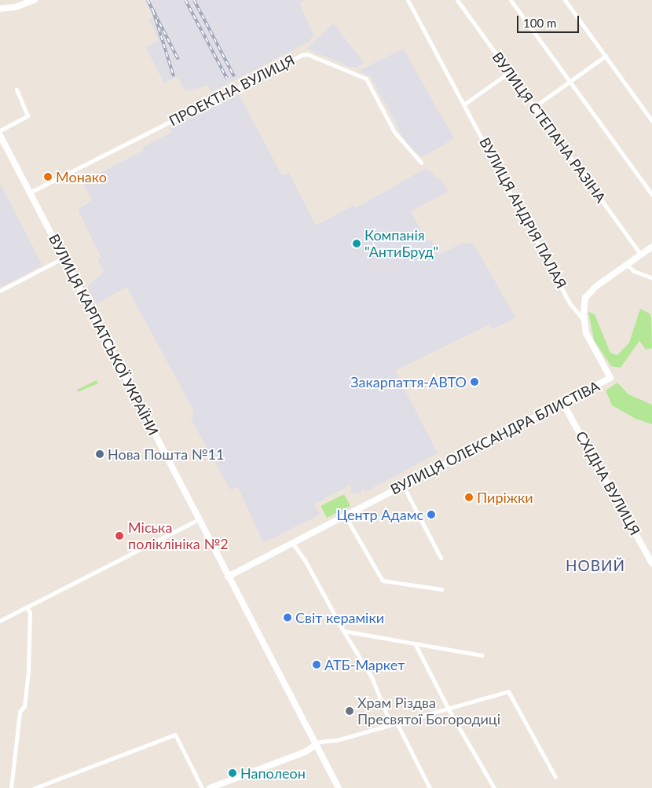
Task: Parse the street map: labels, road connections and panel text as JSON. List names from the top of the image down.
{
  "streets": {
    "street": [
      "ПРОЕКТНА ВУЛИЦЯ",
      "ВУЛИЦЯ СТЕПАНА РАЗІНА",
      "ВУЛИЦЯ АНДРІЯ ПАЛАЯ",
      "ВУЛИЦЯ КАРПАТСЬКОЇ УКРАЇНИ",
      "ВУЛИЦЯ ОЛЕКСАНДРА БЛИСТІВА",
      "СХІДНА ВУЛИЦЯ"
    ]
  },
  "crossings": [
    ["ПРОЕКТНА ВУЛИЦЯ", "ВУЛИЦЯ КАРПАТСЬКОЇ УКРАЇНИ"],
    ["ВУЛИЦЯ СТЕПАНА РАЗІНА", "ВУЛИЦЯ ОЛЕКСАНДРА БЛИСТІВА"],
    ["ВУЛИЦЯ АНДРІЯ ПАЛАЯ", "ВУЛИЦЯ ОЛЕКСАНДРА БЛИСТІВА"],
    ["ВУЛИЦЯ КАРПАТСЬКОЇ УКРАЇНИ", "ВУЛИЦЯ ОЛЕКСАНДРА БЛИСТІВА"],
    ["ВУЛИЦЯ ОЛЕКСАНДРА БЛИСТІВА", "СХІДНА ВУЛИЦЯ"]
  ],
  "districts": ["НОВИЙ"],
  "places": [
    "Монако",
    "Компанія \"АнтиБруд\"",
    "Закарпаття-АВТО",
    "Нова Пошта №11",
    "Пиріжки",
    "Центр Адамс",
    "Міська поліклініка №2",
    "Світ кераміки",
    "АТБ-Маркет",
    "Храм Різдва Пресвятої Богородиці",
    "Наполеон"
  ],
  "scale_bar": "100 m"
}
